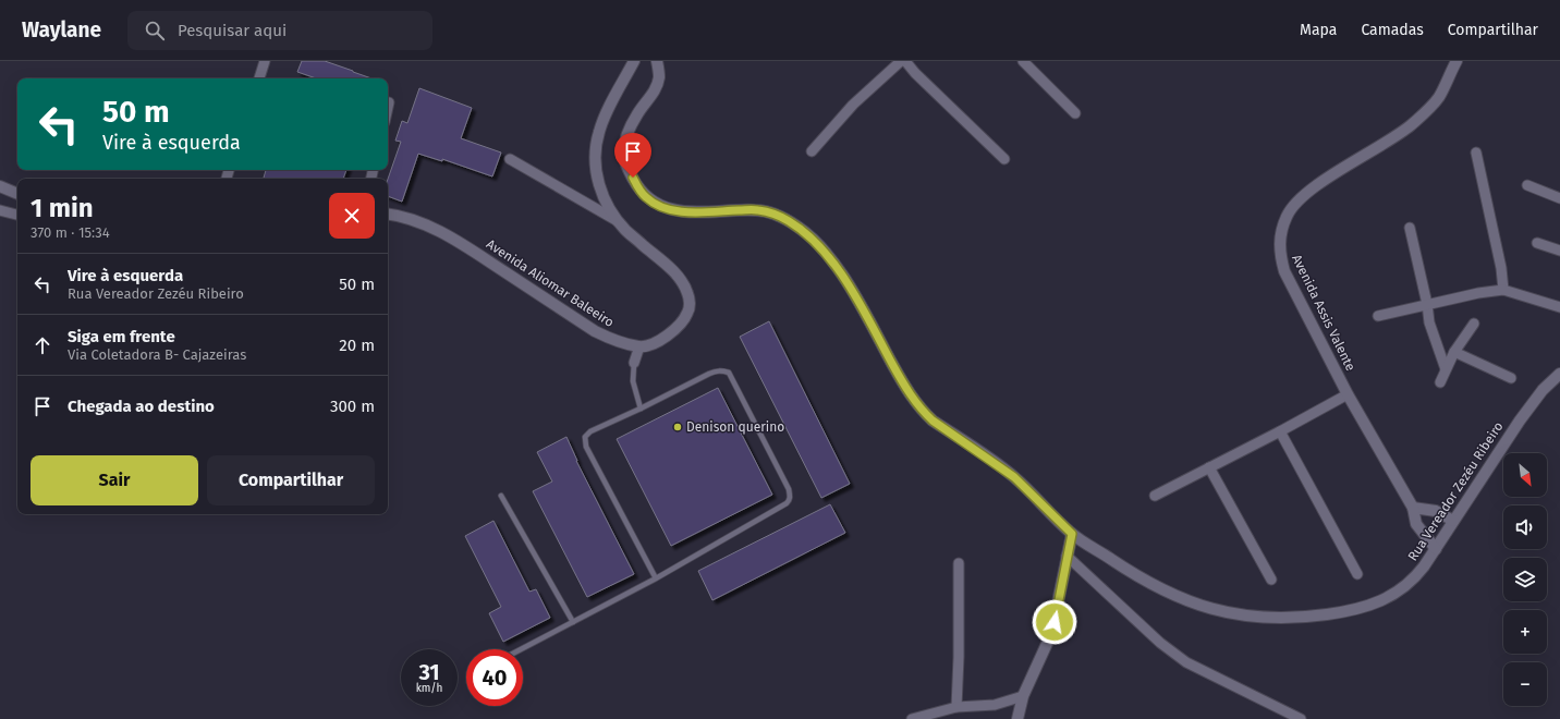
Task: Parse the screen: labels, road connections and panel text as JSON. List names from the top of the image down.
{
  "streets": {
    "main road": ["Avenida Aliomar Baleeiro", "Avenida Assis Valente", "Rua Vereador Zezéu Ribeiro"]
  },
  "crossings": [
    ["Avenida Assis Valente", "Rua Vereador Zezéu Ribeiro"]
  ],
  "places": ["Denison querino"],
  "north": "bottom right",
  "page": {
    "header": "Waylane",
    "search": "Pesquisar aqui",
    "nav": ["Mapa", "Camadas", "Compartilhar"],
    "turn": ["50 m", "Vire à esquerda"],
    "heading": ["1 min", "370 m · 15:34"],
    "list": [
      {
        "name": "Vire à esquerda",
        "note": "Rua Vereador Zezéu Ribeiro",
        "value": "50 m"
      },
      {
        "name": "Siga em frente",
        "note": "Via Coletadora B- Cajazeiras",
        "value": "20 m"
      },
      {
        "name": "Chegada ao destino",
        "value": "300 m"
      }
    ],
    "buttons": ["Sair", "Compartilhar"],
    "map_buttons": ["+", "−"],
    "speed": "31 km/h",
    "limit": "40"
  }
}
